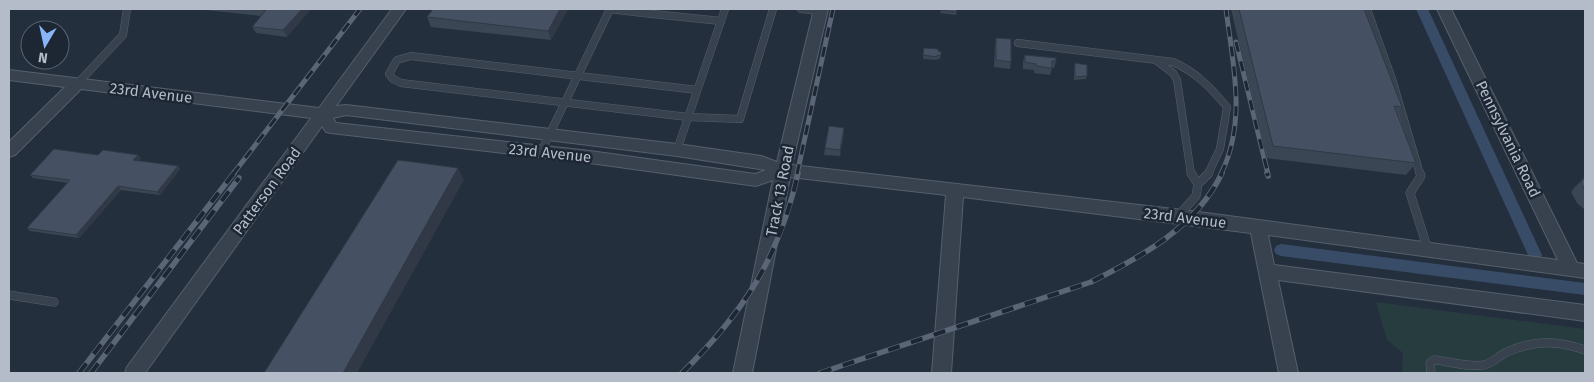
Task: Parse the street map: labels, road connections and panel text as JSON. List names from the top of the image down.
{
  "streets": {
    "street": [
      "23rd Avenue",
      "Pennsylvania Road",
      "Patterson Road",
      "Track 13 Road"
    ]
  },
  "crossings": [
    ["23rd Avenue", "Pennsylvania Road"],
    ["23rd Avenue", "Patterson Road"],
    ["23rd Avenue", "Track 13 Road"]
  ],
  "north": "bottom"
}
